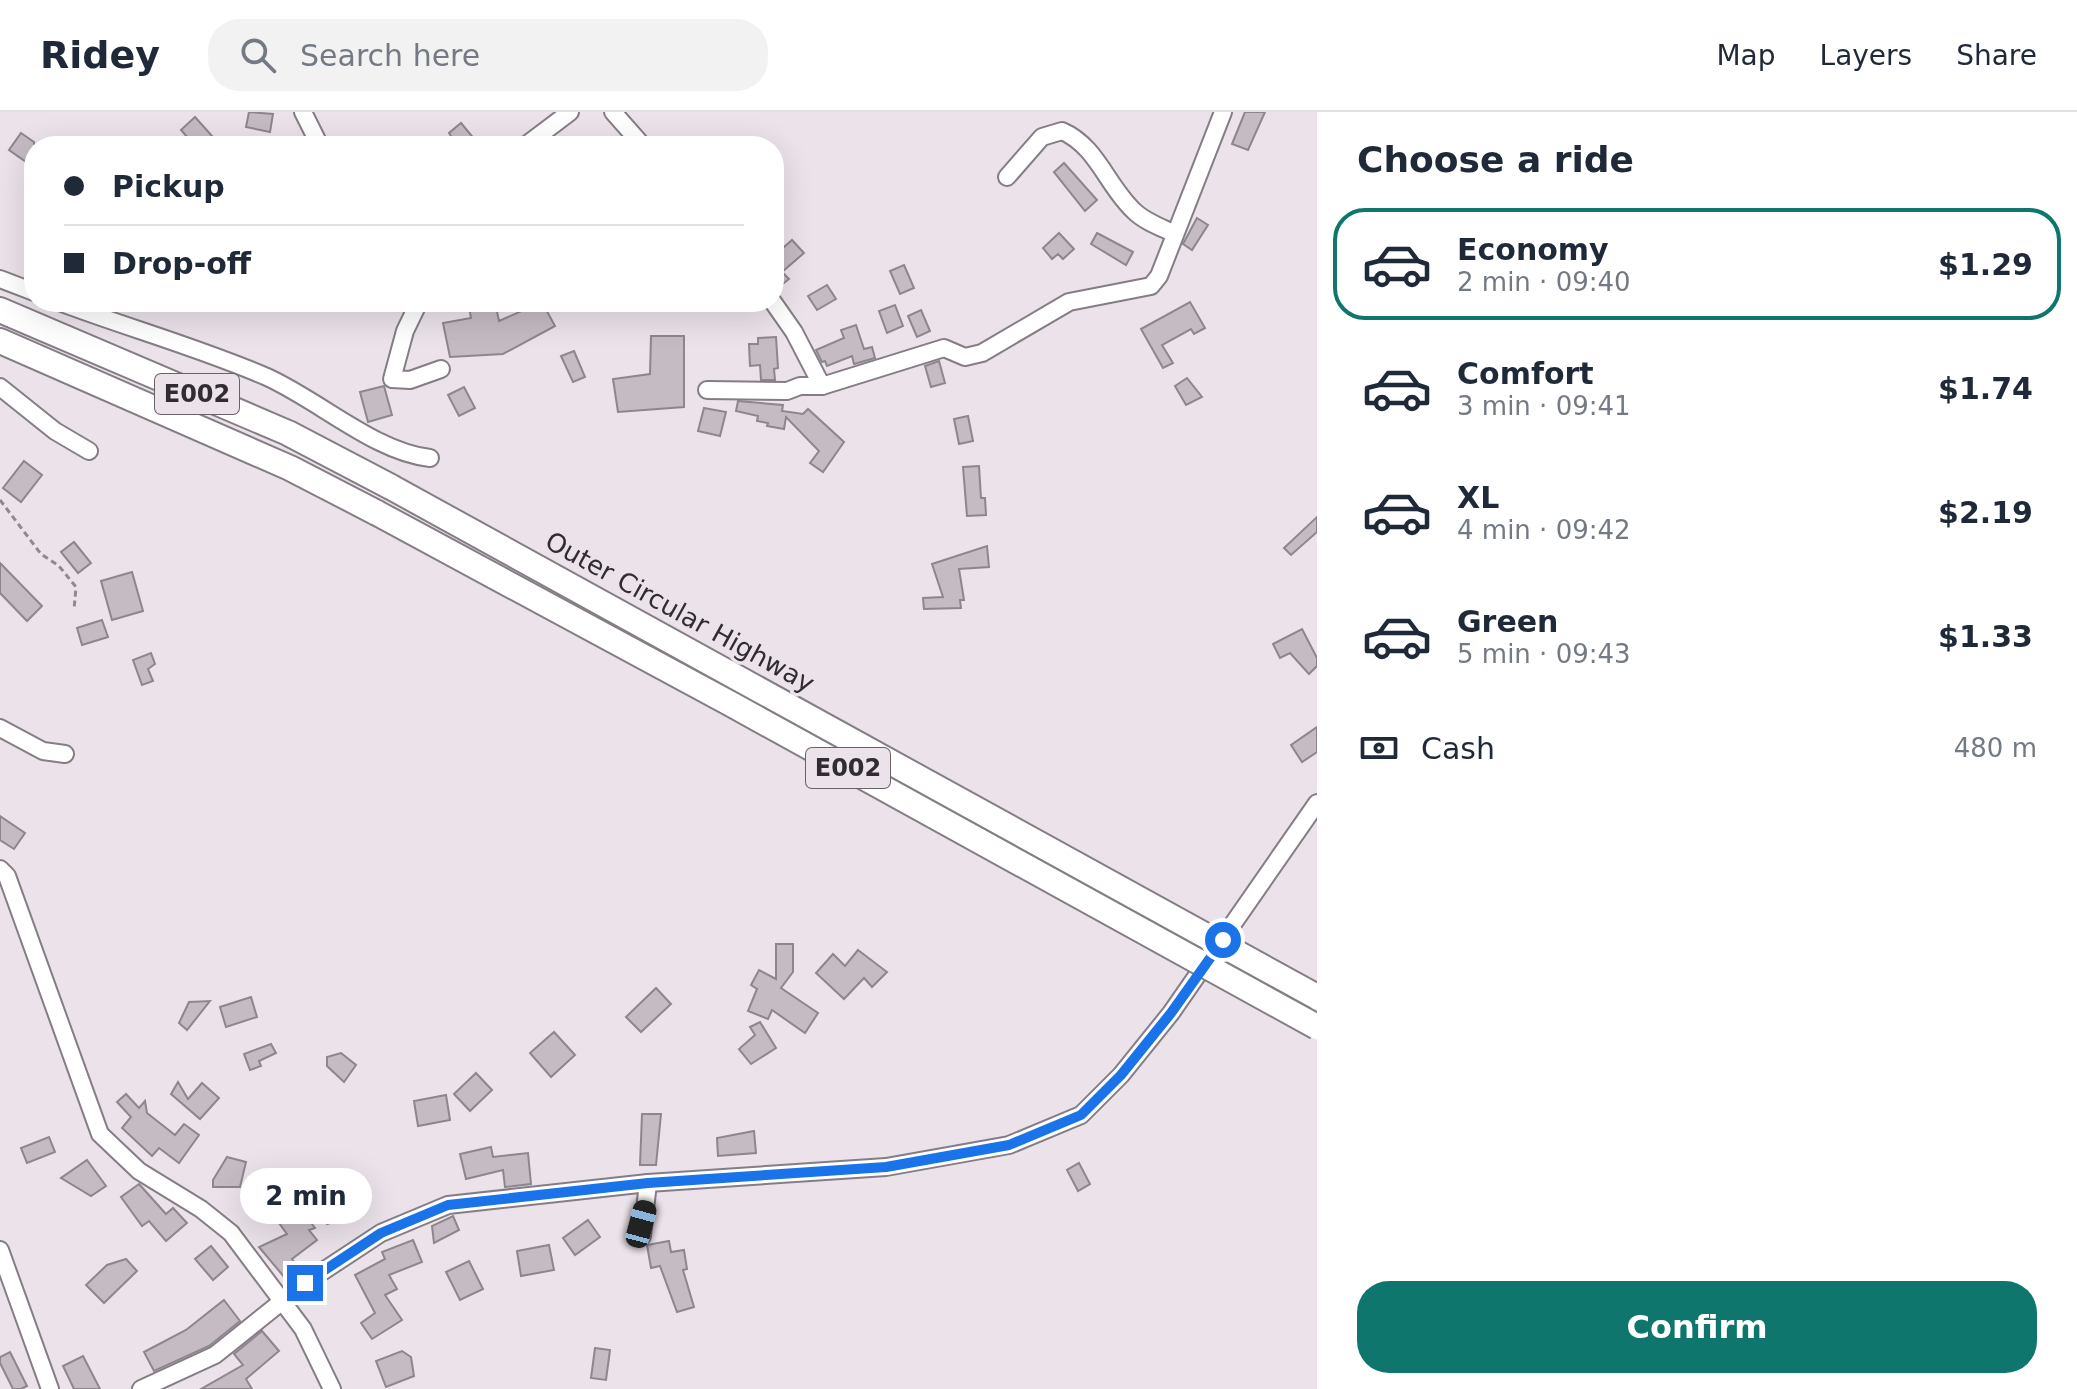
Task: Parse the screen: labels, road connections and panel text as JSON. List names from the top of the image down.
{
  "streets": {
    "highway": ["E002", "Outer Circular Highway"]
  },
  "page": {
    "header": "Ridey",
    "search": "Search here",
    "nav": ["Map", "Layers", "Share"],
    "heading": "Choose a ride",
    "banner": ["Pickup", "Drop-off"],
    "list": [
      {
        "name": "Economy",
        "note": "2 min · 09:40",
        "value": "$1.29"
      },
      {
        "name": "Comfort",
        "note": "3 min · 09:41",
        "value": "$1.74"
      },
      {
        "name": "XL",
        "note": "4 min · 09:42",
        "value": "$2.19"
      },
      {
        "name": "Green",
        "note": "5 min · 09:43",
        "value": "$1.33"
      }
    ],
    "pay": ["Cash", "480 m"],
    "bubble": "2 min",
    "buttons": "Confirm"
  }
}
